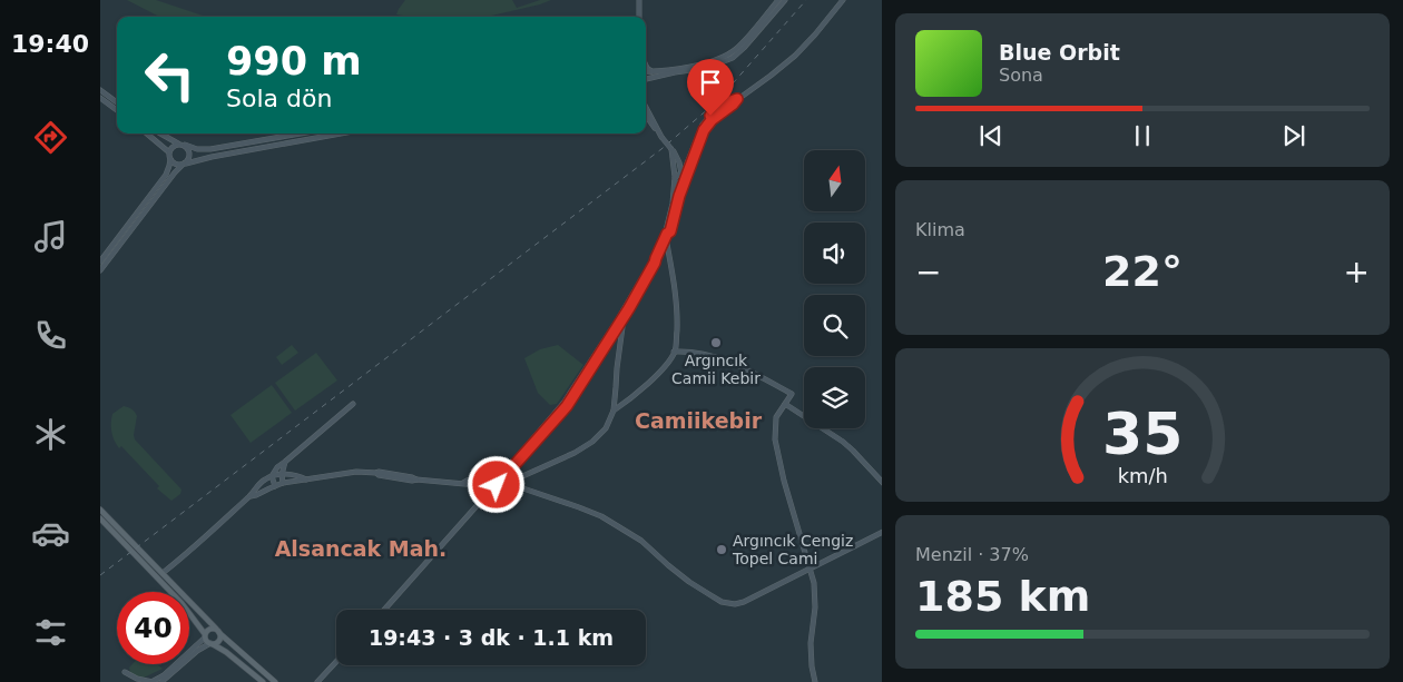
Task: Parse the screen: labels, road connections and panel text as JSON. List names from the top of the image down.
{
  "districts": ["Camiikebir", "Alsancak Mah."],
  "places": ["Argıncık Camii Kebir", "Argıncık Cengiz Topel Cami"],
  "north": "top",
  "page": {
    "tabs": "19:40",
    "turn": ["990 m", "Sola dön"],
    "song": ["Blue Orbit", "Sona"],
    "tile": [
      "Klima",
      ["Menzil · 37%", "185 km"]
    ],
    "heat": ["−", "22°", "+"],
    "limit": "40",
    "trip": "19:43 · 3 dk · 1.1 km",
    "gauge": ["35", "km/h"]
  }
}
